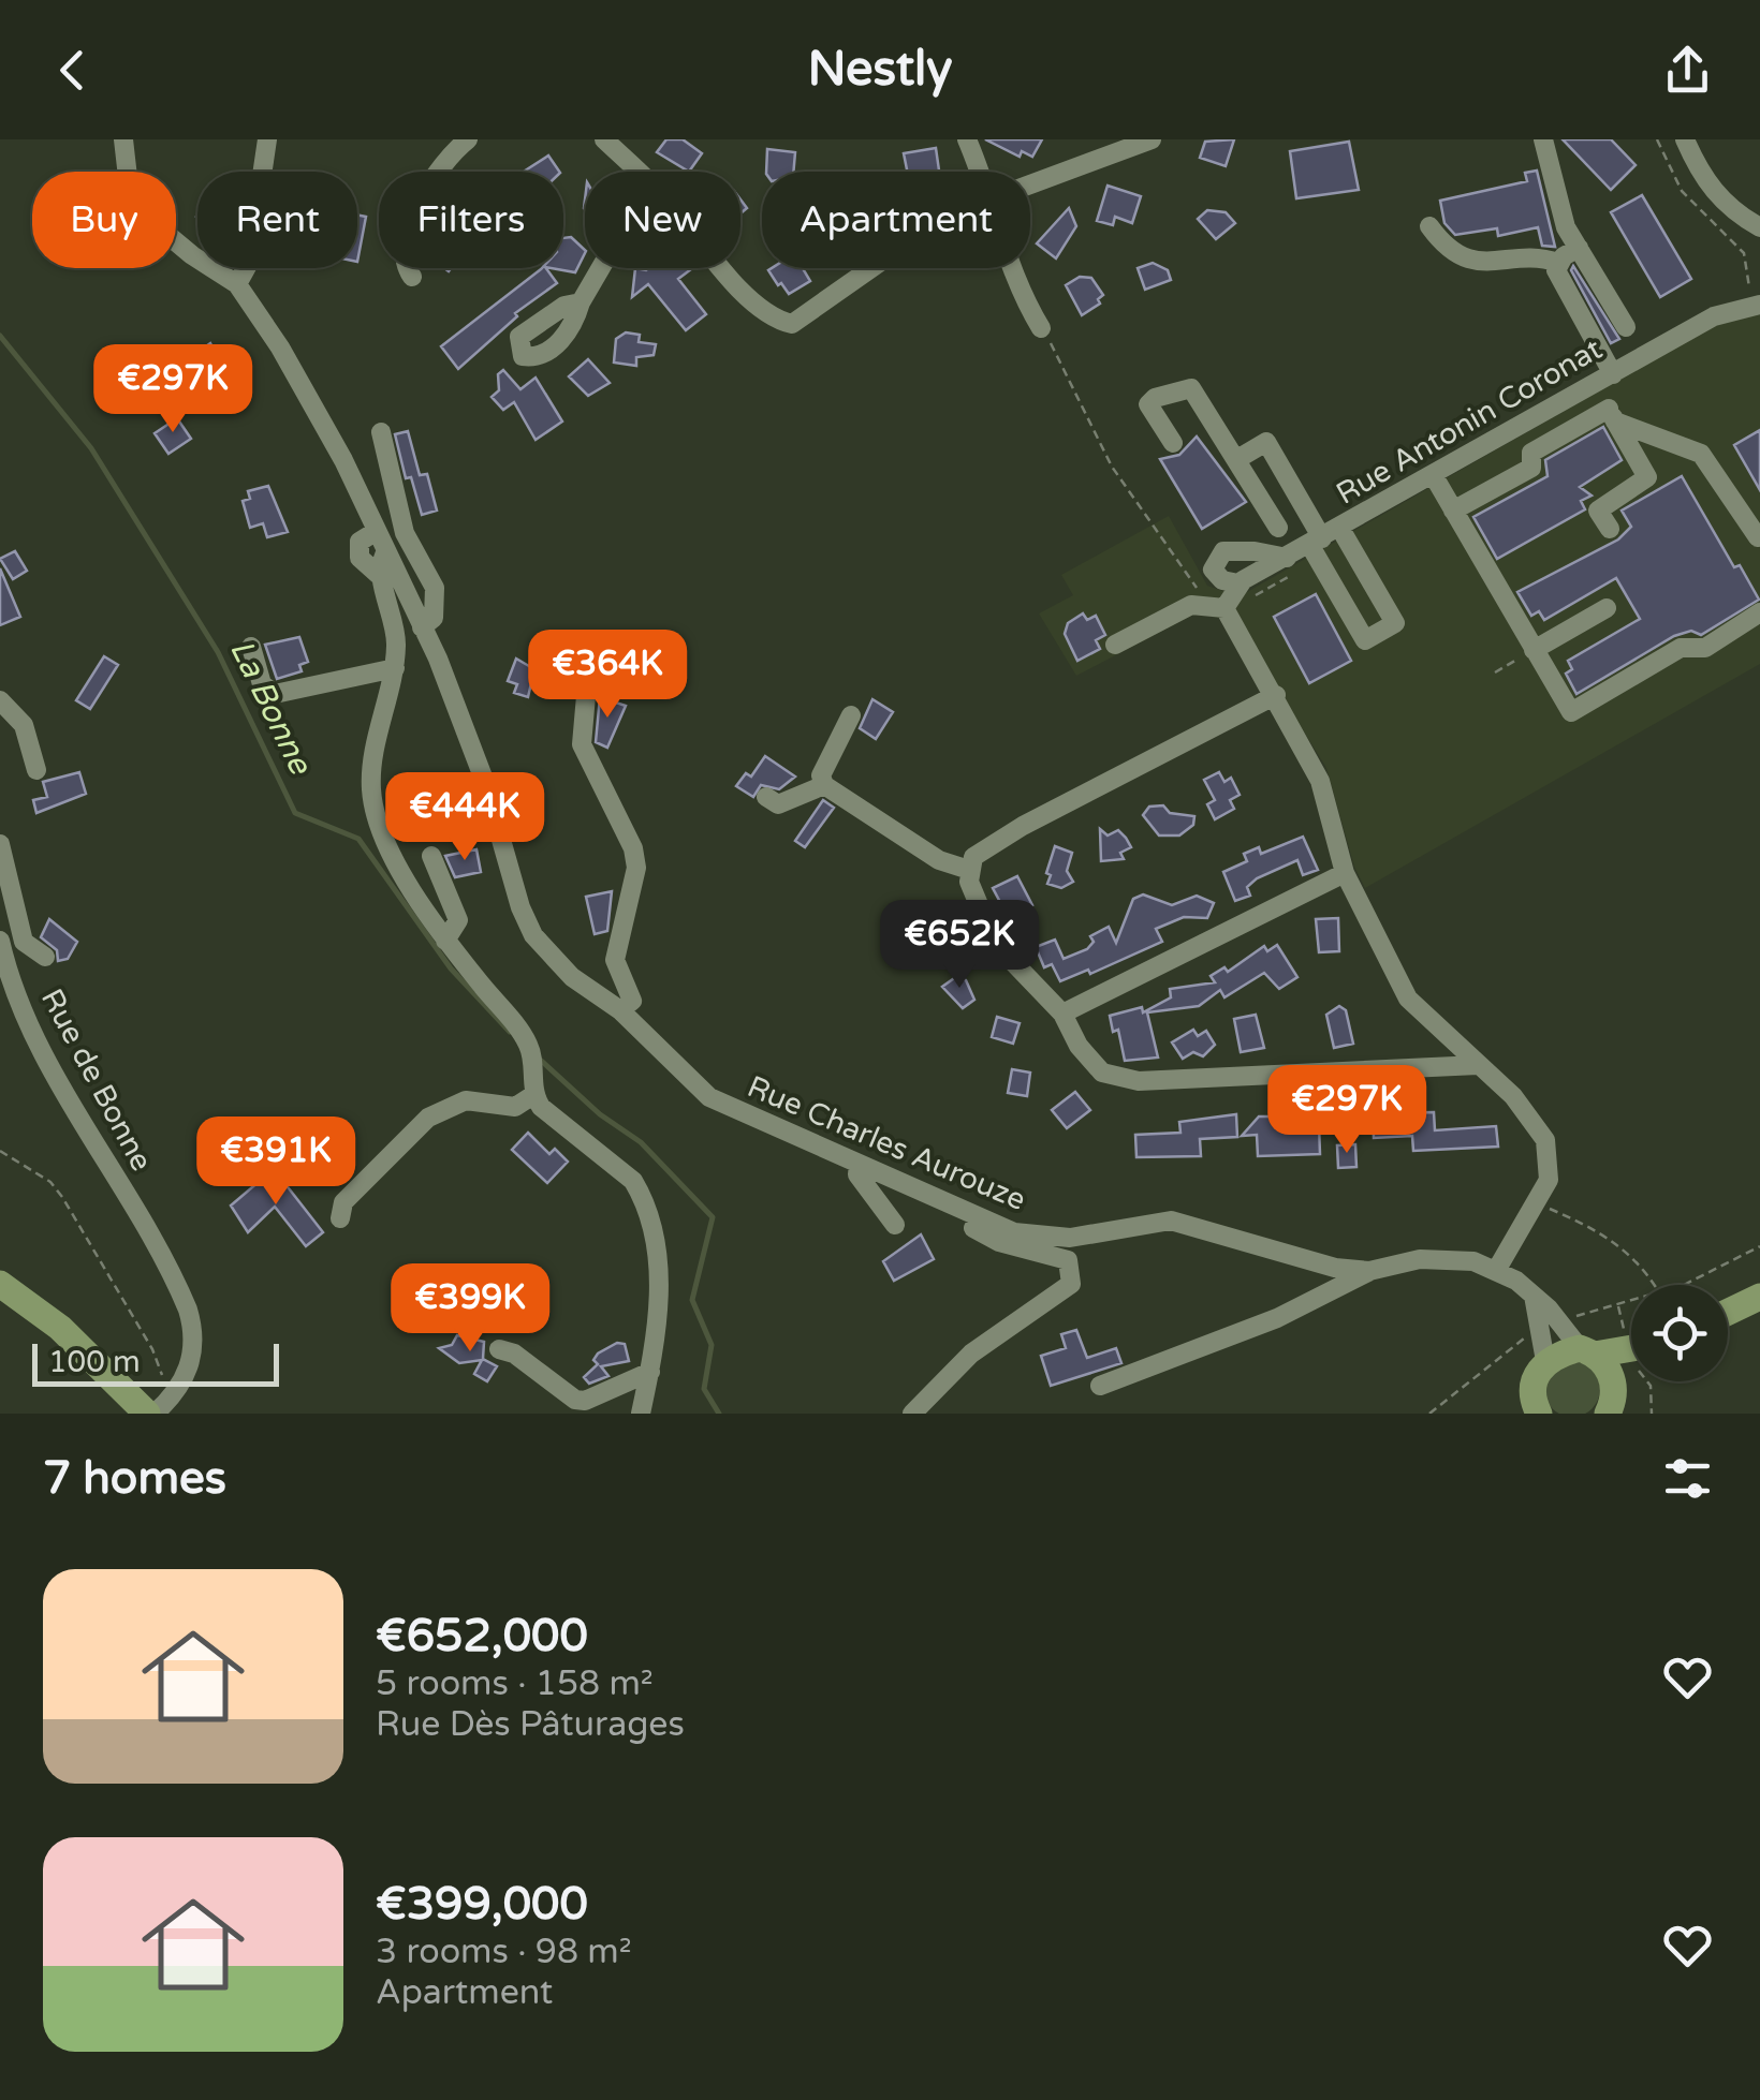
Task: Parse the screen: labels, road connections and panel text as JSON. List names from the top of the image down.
{
  "streets": {
    "street": ["Rue Antonin Coronat", "Rue de Bonne", "Rue Charles Aurouze"]
  },
  "water": ["La Bonne"],
  "scale_bar": "100 m",
  "page": {
    "header": "Nestly",
    "chip": [
      "Buy",
      "Rent",
      "Filters",
      "New",
      "Apartment"
    ],
    "price": [
      "€297K",
      "€364K",
      "€444K",
      "€652K",
      "€297K",
      "€391K",
      "€399K"
    ],
    "scale": "100 m",
    "heading": "7 homes",
    "list": [
      {
        "name": "€652,000",
        "note": "5 rooms · 158 m² · Rue Dès Pâturages"
      },
      {
        "name": "€399,000",
        "note": "3 rooms · 98 m² · Apartment"
      }
    ]
  }
}
